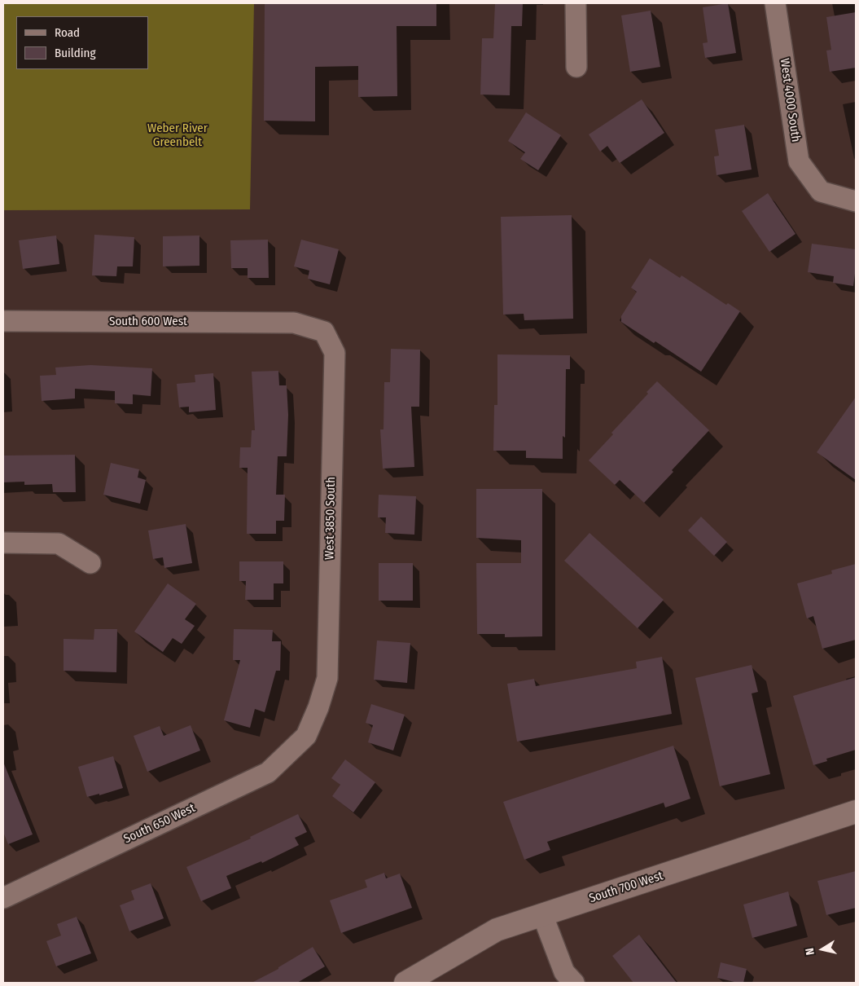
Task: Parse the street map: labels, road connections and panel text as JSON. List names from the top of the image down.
{
  "streets": {
    "street": [
      "West 4000 South",
      "South 600 West",
      "West 3850 South",
      "South 650 West",
      "South 700 West"
    ]
  },
  "crossings": [
    ["South 600 West", "West 3850 South"],
    ["West 3850 South", "South 650 West"]
  ],
  "parks": ["Weber River Greenbelt"],
  "legend": ["Road", "Building"],
  "north": "left"
}
